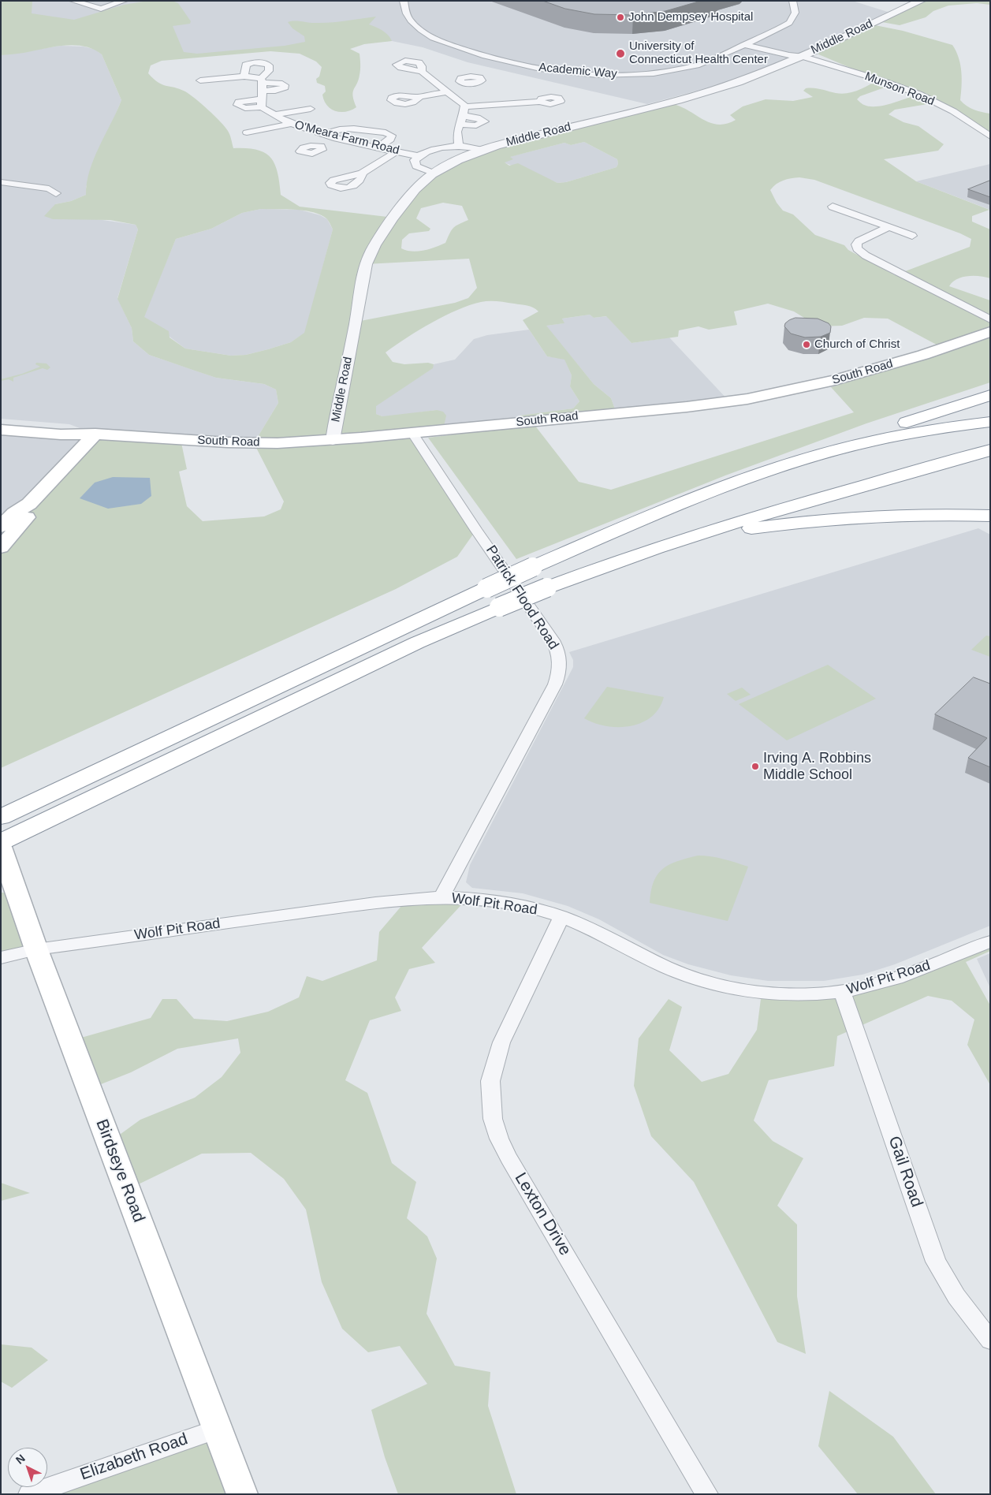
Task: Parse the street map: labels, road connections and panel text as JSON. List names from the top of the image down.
{
  "streets": {
    "main road": ["South Road", "Birdseye Road"],
    "street": [
      "Middle Road",
      "Academic Way",
      "Munson Road",
      "O'Meara Farm Road",
      "Patrick Flood Road",
      "Wolf Pit Road",
      "Gail Road",
      "Lexton Drive",
      "Elizabeth Road"
    ]
  },
  "crossings": [
    ["Middle Road", "Munson Road"],
    ["Middle Road", "O'Meara Farm Road"],
    ["Middle Road", "South Road"],
    ["Academic Way", "Munson Road"],
    ["South Road", "Patrick Flood Road"],
    ["Patrick Flood Road", "Wolf Pit Road"],
    ["Wolf Pit Road", "Birdseye Road"],
    ["Wolf Pit Road", "Gail Road"],
    ["Wolf Pit Road", "Lexton Drive"],
    ["Birdseye Road", "Elizabeth Road"]
  ],
  "places": [
    "John Dempsey Hospital",
    "University of Connecticut Health Center",
    "Church of Christ",
    "Irving A. Robbins Middle School"
  ],
  "north": "top left"
}
